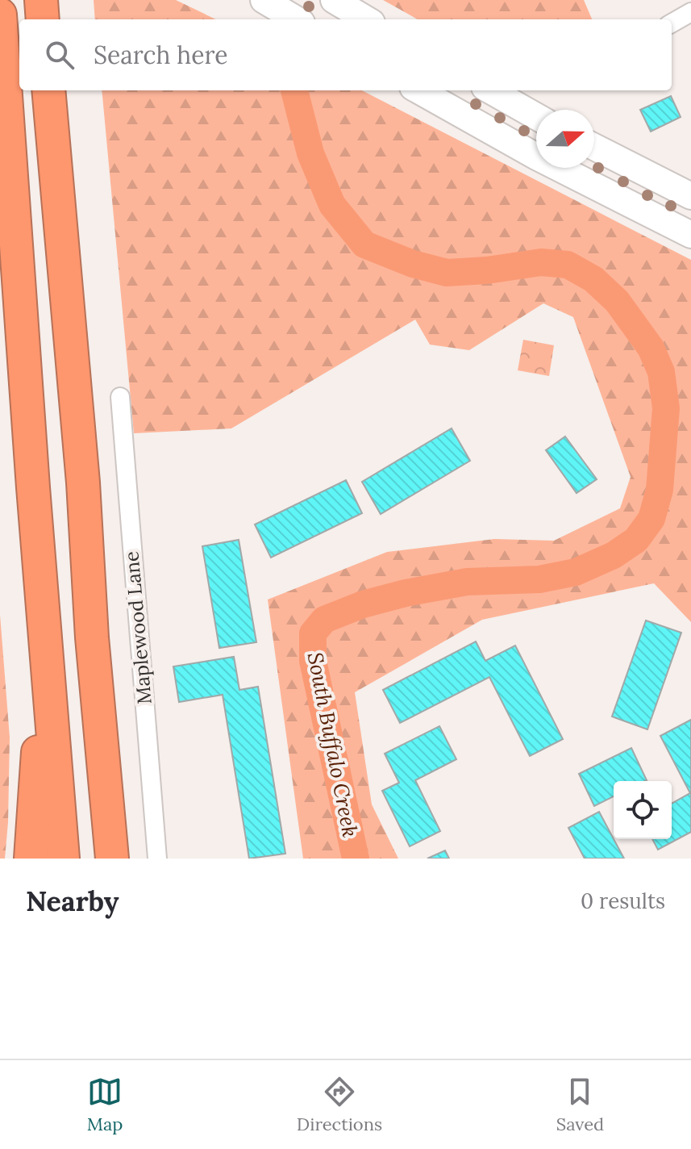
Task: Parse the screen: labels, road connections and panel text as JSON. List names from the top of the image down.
{
  "streets": {
    "street": ["Maplewood Lane"]
  },
  "water": ["South Buffalo Creek"],
  "north": "right",
  "page": {
    "search": "Search here",
    "heading": ["Nearby", "0 results"],
    "nav": ["Map", "Directions", "Saved"]
  }
}
